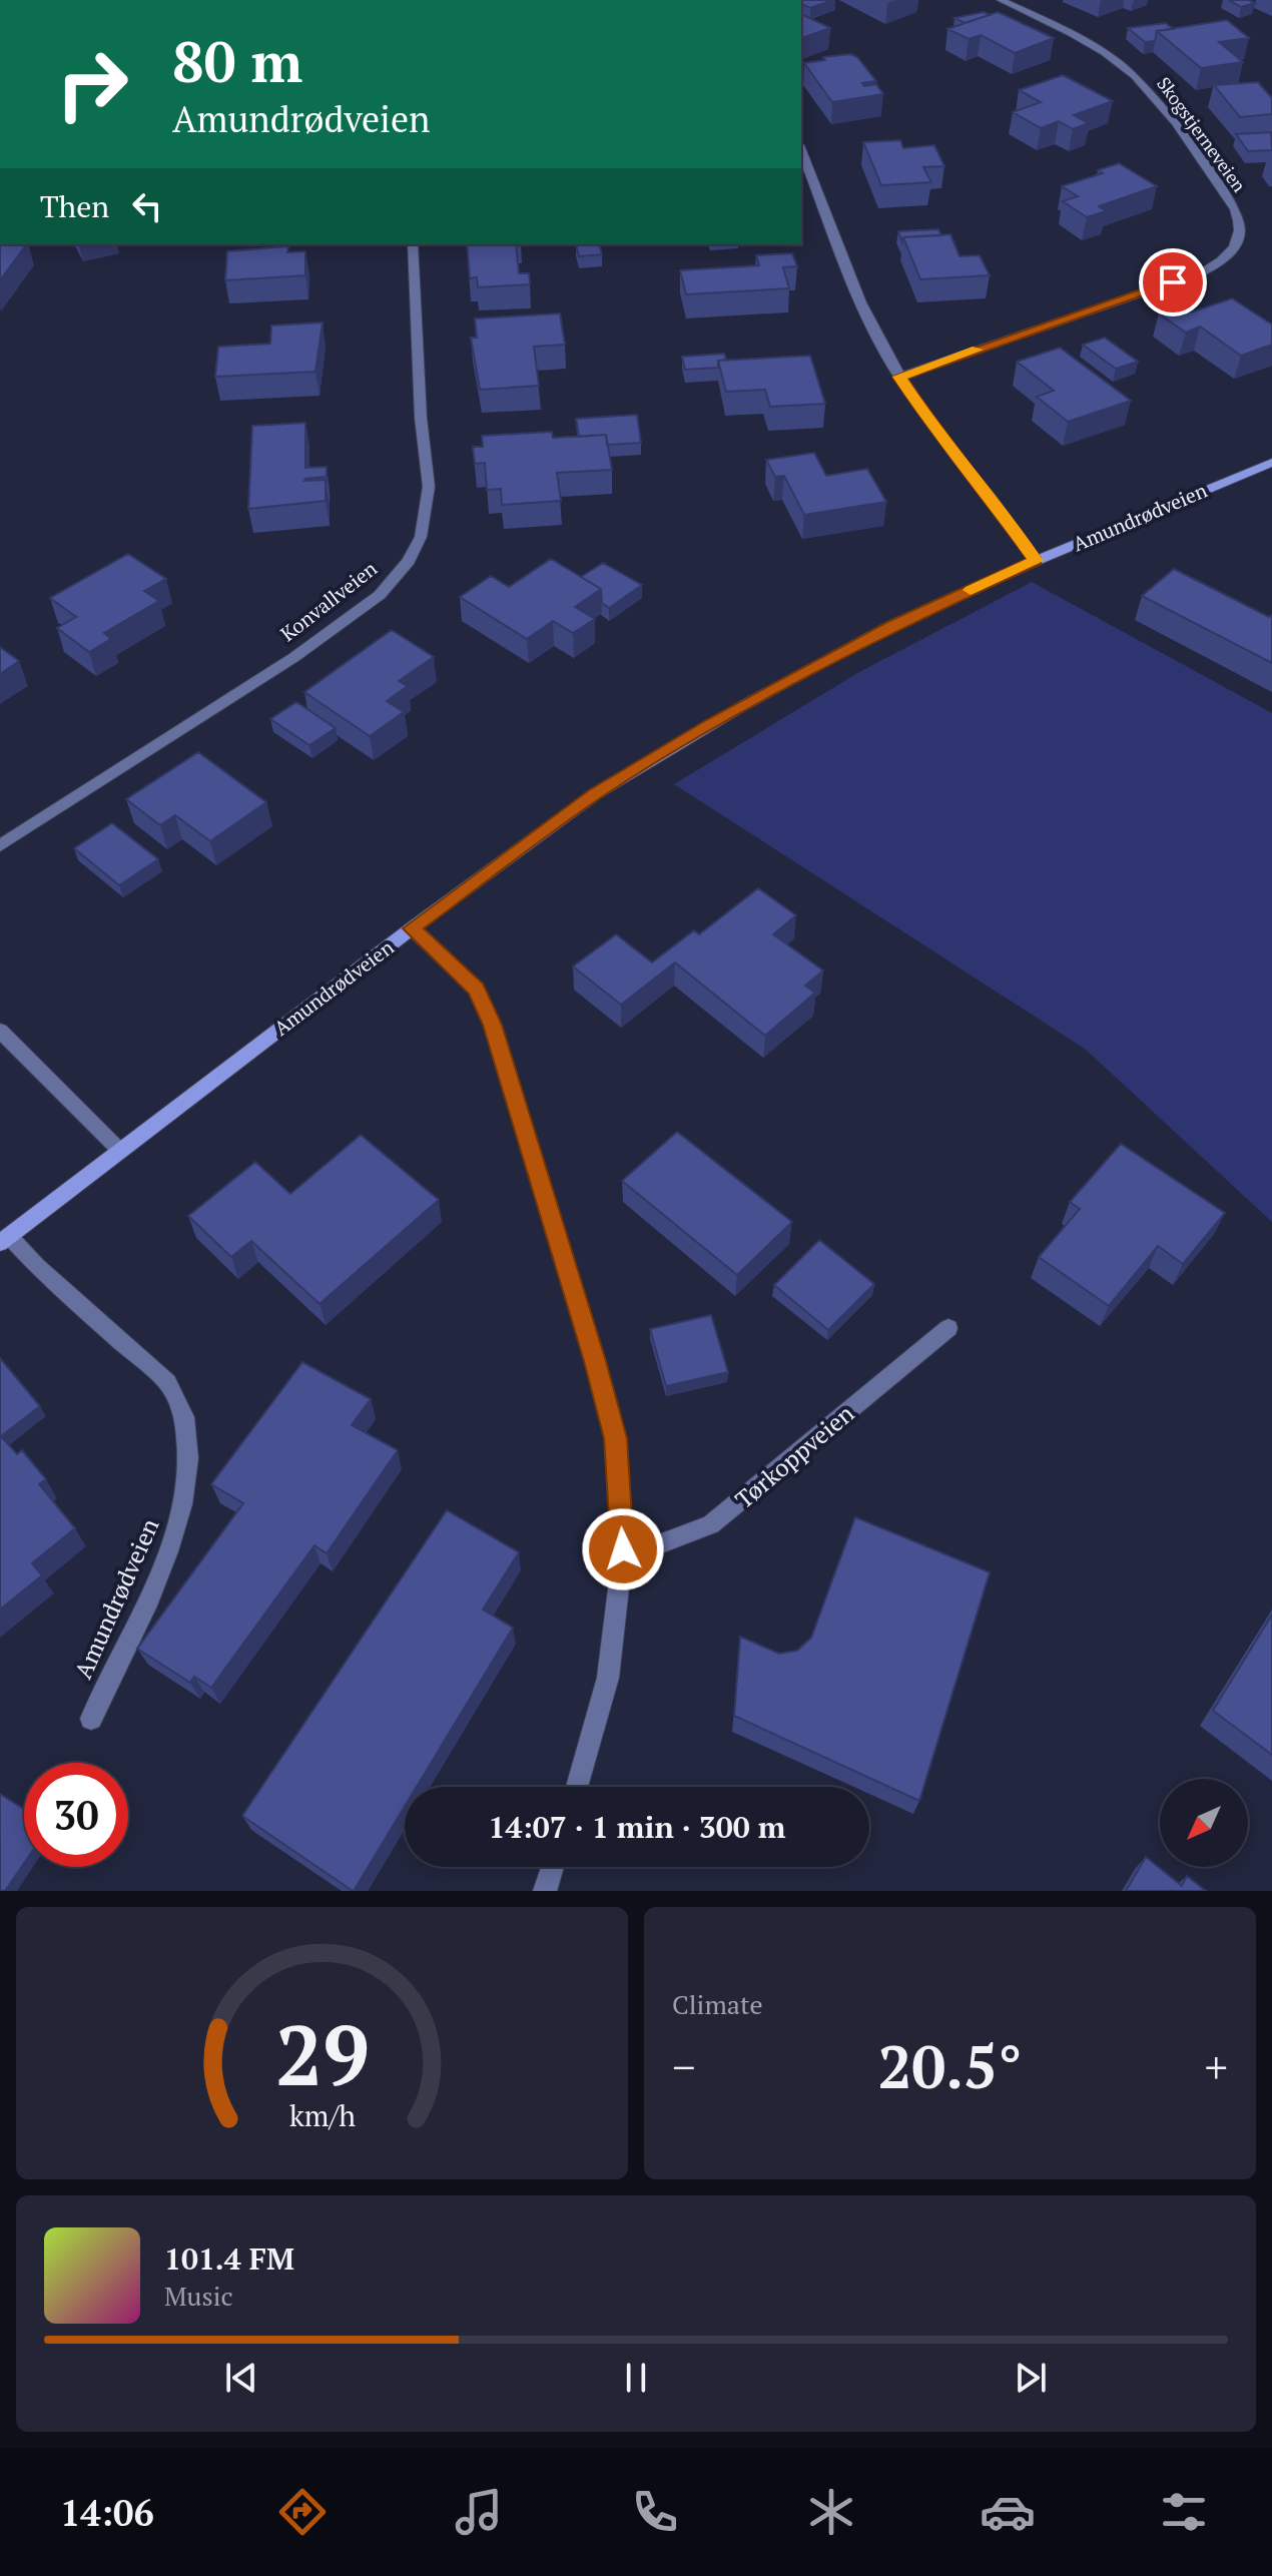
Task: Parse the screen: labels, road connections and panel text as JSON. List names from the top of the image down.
{
  "streets": {
    "main road": ["Amundrødveien"],
    "street": ["Skogstjerneveien", "Konvallveien", "Tørkoppveien"]
  },
  "north": "bottom left",
  "page": {
    "turn": ["80 m", "Amundrødveien"],
    "then": "Then",
    "limit": "30",
    "trip": "14:07 · 1 min · 300 m",
    "tile": "Climate",
    "heat": ["−", "20.5°", "+"],
    "song": ["101.4 FM", "Music"],
    "tabs": "14:06",
    "gauge": ["29", "km/h"]
  }
}
